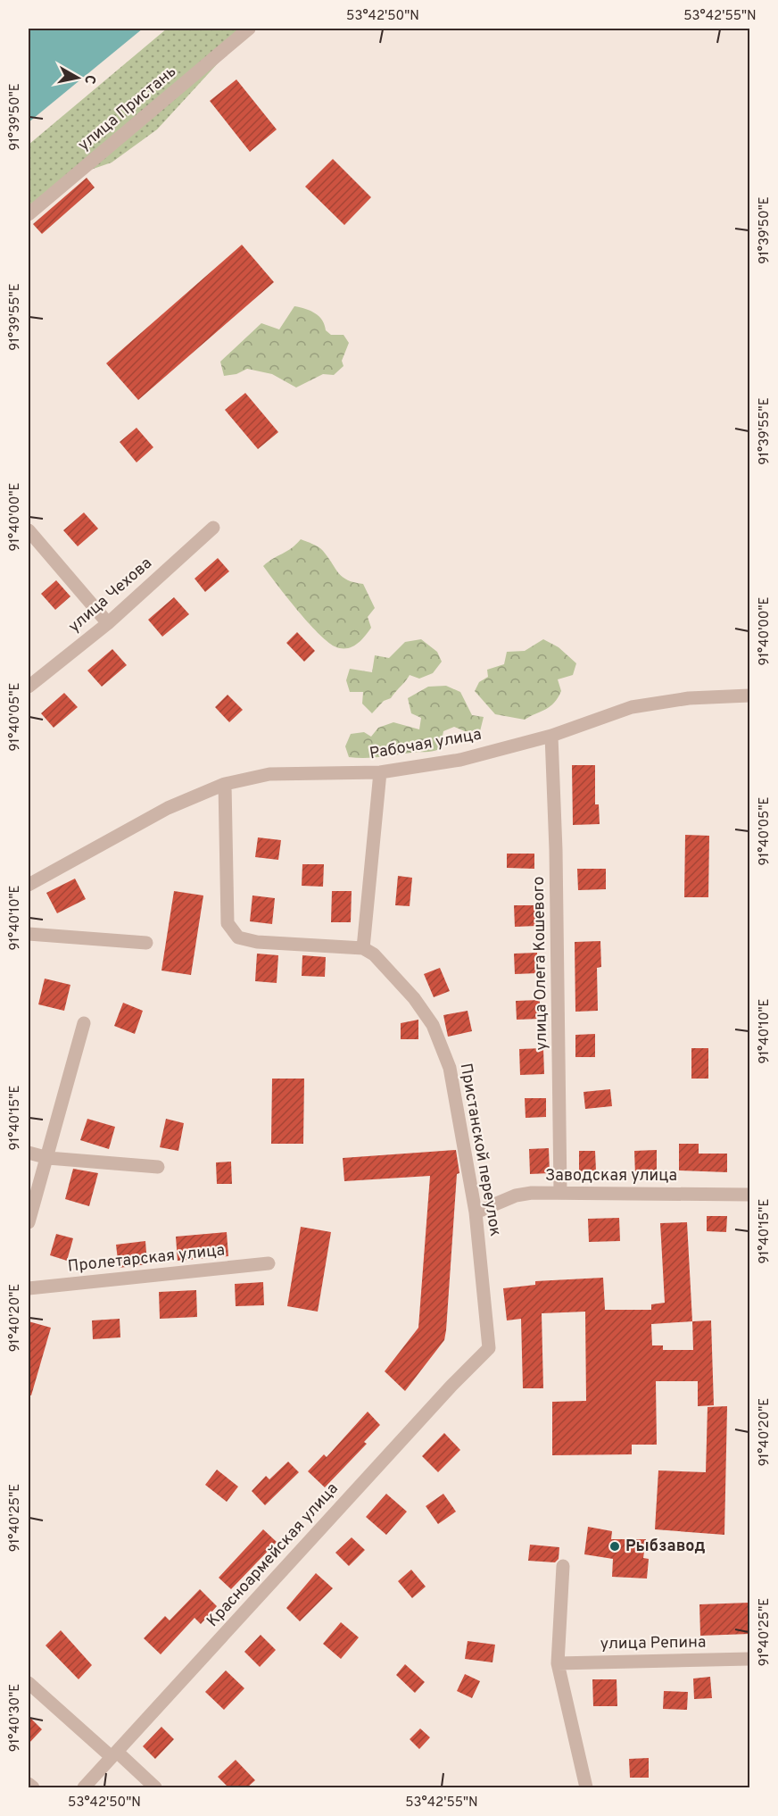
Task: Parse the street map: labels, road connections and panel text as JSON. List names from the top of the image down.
{
  "streets": {
    "street": [
      "улица Пристань",
      "улица Чехова",
      "Рабочая улица",
      "улица Олега Кошевого",
      "Пристанской переулок",
      "Заводская улица",
      "Пролетарская улица",
      "Красноармейская улица",
      "улица Репина"
    ]
  },
  "crossings": [
    ["Рабочая улица", "улица Олега Кошевого"],
    ["улица Олега Кошевого", "Заводская улица"],
    ["Пристанской переулок", "Заводская улица"],
    ["Пристанской переулок", "Красноармейская улица"]
  ],
  "places": ["Рыбзавод"],
  "north": "right",
  "coordinates": [
    "53°42'50\"N",
    "53°42'55\"N",
    "91°39'50\"E",
    "91°39'55\"E",
    "91°40'00\"E",
    "91°40'05\"E",
    "91°40'10\"E",
    "91°40'15\"E",
    "91°40'20\"E",
    "91°40'25\"E",
    "91°40'30\"E"
  ]
}
